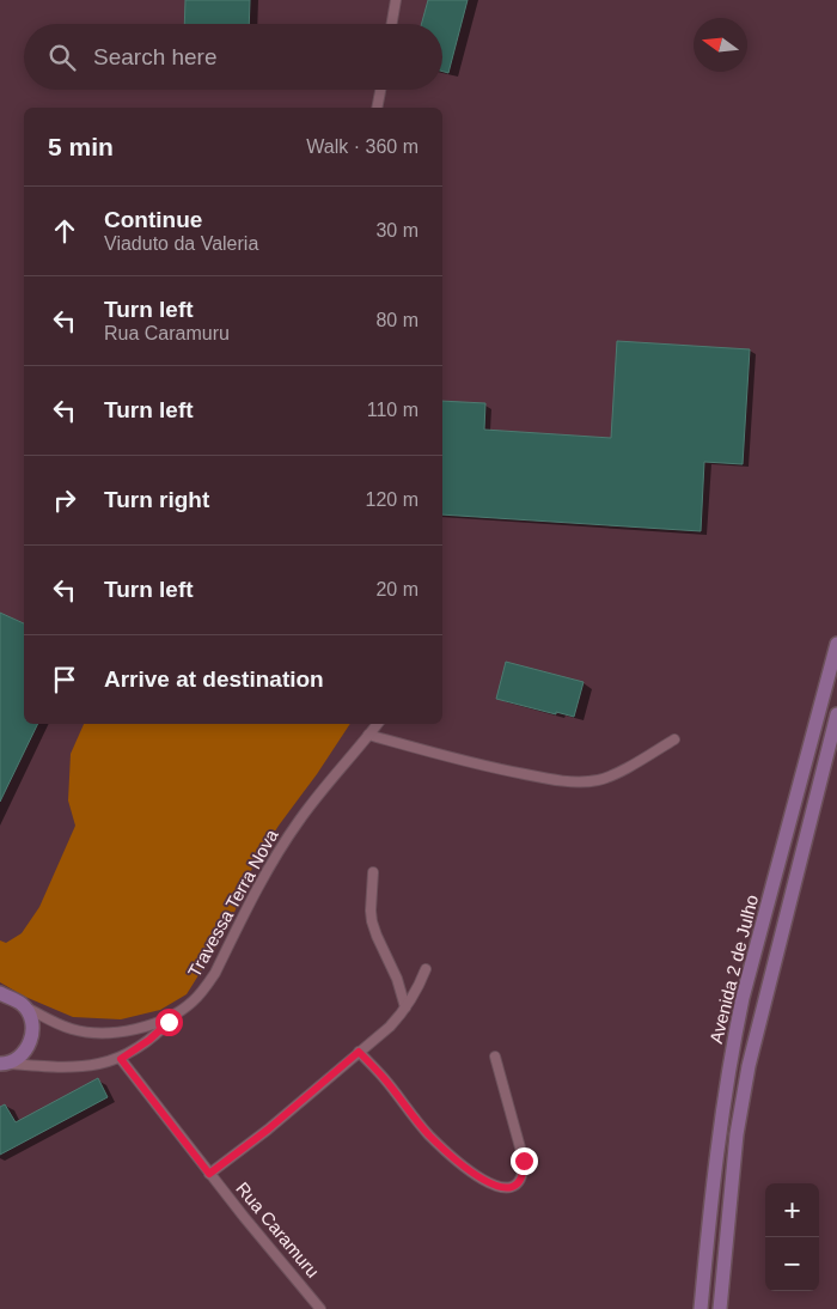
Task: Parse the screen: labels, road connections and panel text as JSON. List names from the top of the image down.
{
  "streets": {
    "main road": ["Avenida 2 de Julho"],
    "street": ["Travessa Terra Nova", "Rua Caramuru"]
  },
  "north": "left",
  "page": {
    "search": "Search here",
    "heading": ["5 min", "Walk · 360 m"],
    "list": [
      ["Continue", "Viaduto da Valeria", "30 m"],
      ["Turn left", "Rua Caramuru", "80 m"],
      ["Turn left", "110 m"],
      ["Turn right", "120 m"],
      ["Turn left", "20 m"],
      "Arrive at destination"
    ],
    "map_buttons": ["+", "−"]
  }
}
